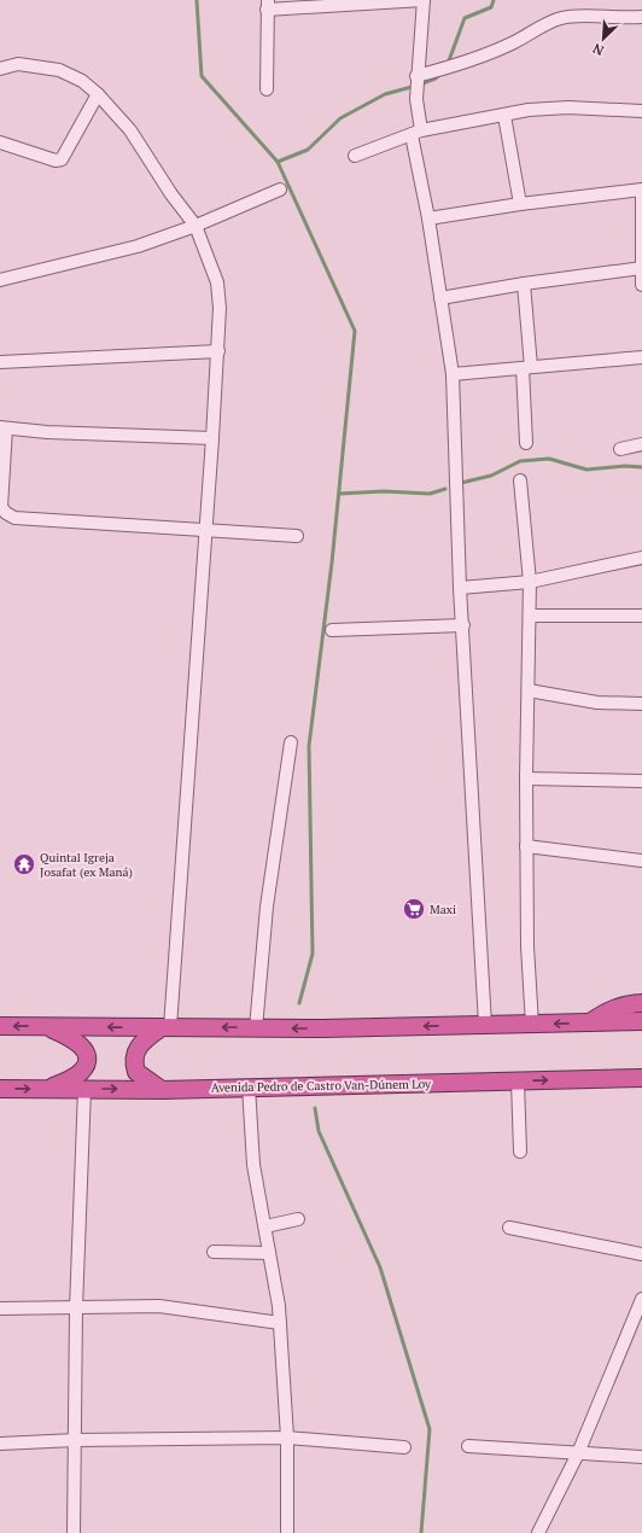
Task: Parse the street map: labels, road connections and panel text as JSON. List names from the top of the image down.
{
  "streets": {
    "highway": ["Avenida Pedro de Castro Van-Dúnem Loy"]
  },
  "places": {
    "temple": ["Quintal Igreja Josafat (ex Maná)"],
    "supermarket": ["Maxi"]
  },
  "north": "bottom left"
}
